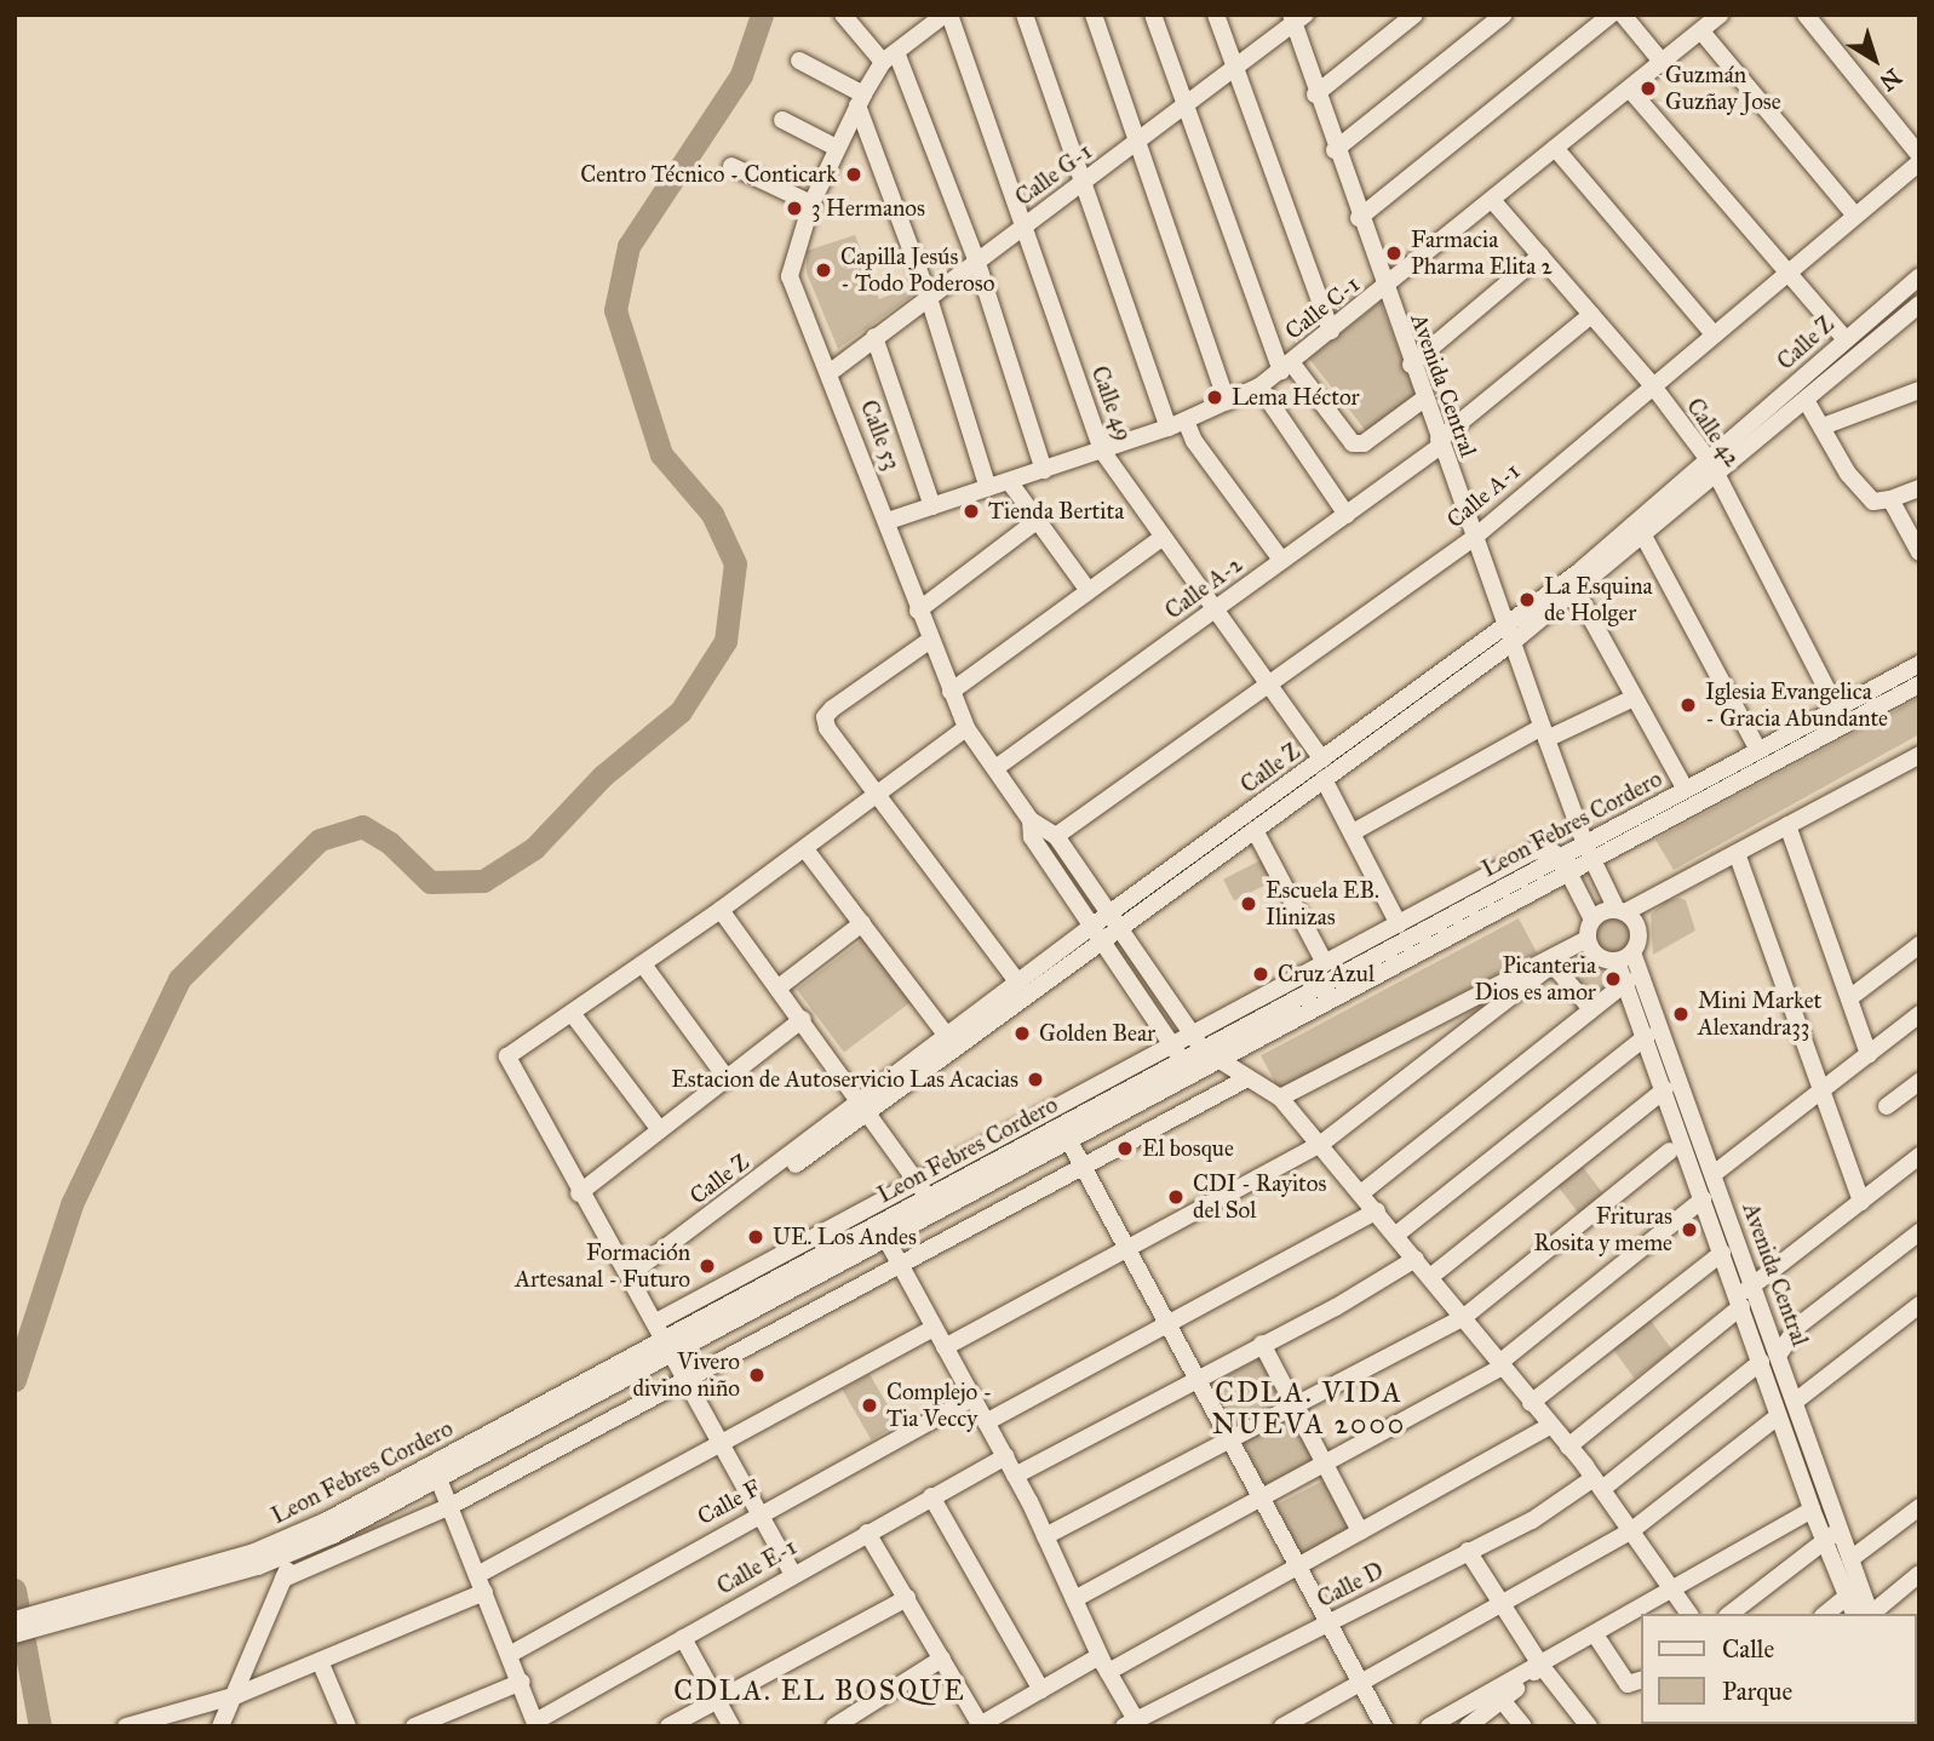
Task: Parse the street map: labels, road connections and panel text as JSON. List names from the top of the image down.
{
  "streets": {
    "street": [
      "Calle G-1",
      "Calle C-1",
      "Calle Z",
      "Avenida Central",
      "Calle 49",
      "Calle 42",
      "Calle 53",
      "Calle A-1",
      "Calle A-2",
      "Leon Febres Cordero",
      "Calle F",
      "Calle E-1",
      "Calle D"
    ]
  },
  "crossings": [
    ["Calle G-1", "Avenida Central"],
    ["Calle G-1", "Calle 49"],
    ["Calle G-1", "Calle 53"],
    ["Calle C-1", "Avenida Central"],
    ["Calle C-1", "Calle 49"],
    ["Calle C-1", "Calle 42"],
    ["Calle C-1", "Calle 53"],
    ["Calle Z", "Avenida Central"],
    ["Calle Z", "Calle 49"],
    ["Calle Z", "Calle 42"],
    ["Calle Z", "Calle 53"],
    ["Avenida Central", "Calle A-1"],
    ["Avenida Central", "Calle A-2"],
    ["Avenida Central", "Leon Febres Cordero"],
    ["Avenida Central", "Calle D"],
    ["Calle 49", "Calle A-1"],
    ["Calle 49", "Calle A-2"],
    ["Calle 42", "Calle A-1"],
    ["Calle 42", "Calle A-2"],
    ["Calle 42", "Leon Febres Cordero"],
    ["Calle 53", "Calle A-1"],
    ["Calle 53", "Calle A-2"],
    ["Calle 53", "Leon Febres Cordero"],
    ["Calle 53", "Calle D"]
  ],
  "districts": ["CDLA. VIDA NUEVA 2000", "CDLA. EL BOSQUE"],
  "places": [
    "Guzmán Guzñay Jose",
    "Centro Técnico - Conticark",
    "3 Hermanos",
    "Farmacia Pharma Elita 2",
    "Capilla Jesús - Todo Poderoso",
    "Lema Héctor",
    "Tienda Bertita",
    "La Esquina de Holger",
    "Iglesia Evangelica - Gracia Abundante",
    "Escuela EB. Ilinizas",
    "Cruz Azul",
    "Picanteria Dios es amor",
    "Mini Market Alexandra33",
    "Golden Bear",
    "Estacion de Autoservicio Las Acacias",
    "El bosque",
    "CDI - Rayitos del Sol",
    "Frituras Rosita y meme",
    "UE. Los Andes",
    "Formación Artesanal - Futuro",
    "Vivero divino niño",
    "Complejo - Tia Veccy"
  ],
  "legend": ["Calle", "Parque"],
  "north": "bottom right"
}
